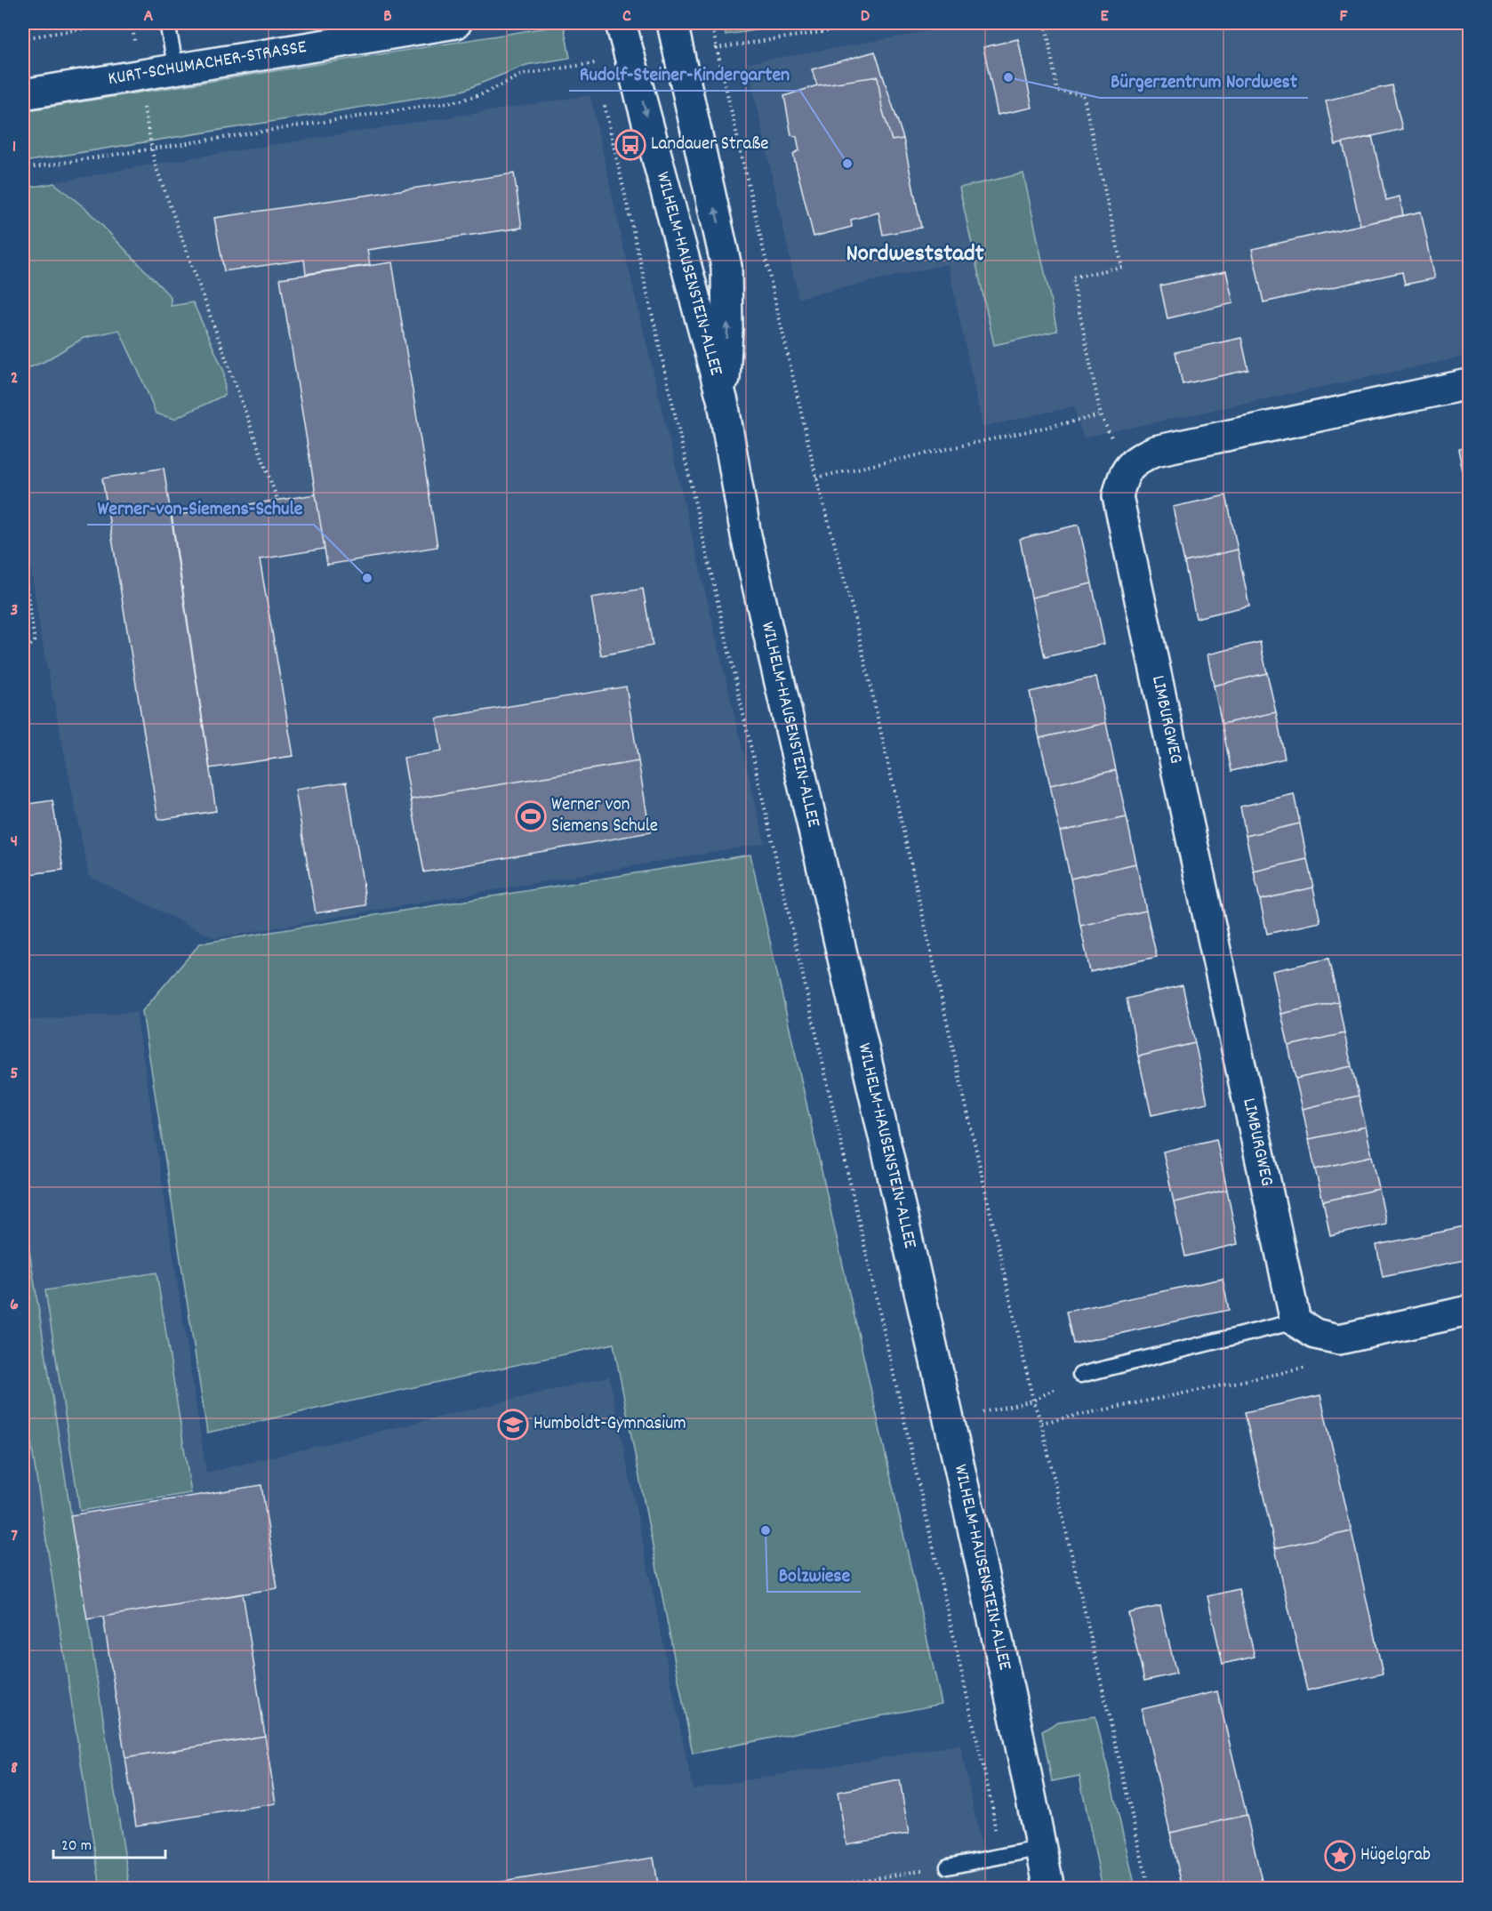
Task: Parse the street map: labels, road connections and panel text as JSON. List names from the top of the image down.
{
  "streets": {
    "street": ["KURT-SCHUMACHER-STRASSE", "WILHELM-HAUSENSTEIN-ALLEE", "LIMBURGWEG"]
  },
  "districts": ["Nordweststadt"],
  "places": {
    "other": [
      "Bürgerzentrum Nordwest",
      "Rudolf-Steiner-Kindergarten",
      "Werner-von-Siemens-Schule",
      "Bolzwiese"
    ],
    "bus stop": ["Landauer Straße"],
    "sports": ["Werner von Siemens Schule"],
    "school or university": ["Humboldt-Gymnasium"],
    "place": ["Hügelgrab"]
  },
  "scale_bar": "20 m",
  "grid": {
    "columns": [
      "A",
      "B",
      "C",
      "D",
      "E",
      "F"
    ],
    "rows": [
      "1",
      "2",
      "3",
      "4",
      "5",
      "6",
      "7",
      "8"
    ]
  }
}
